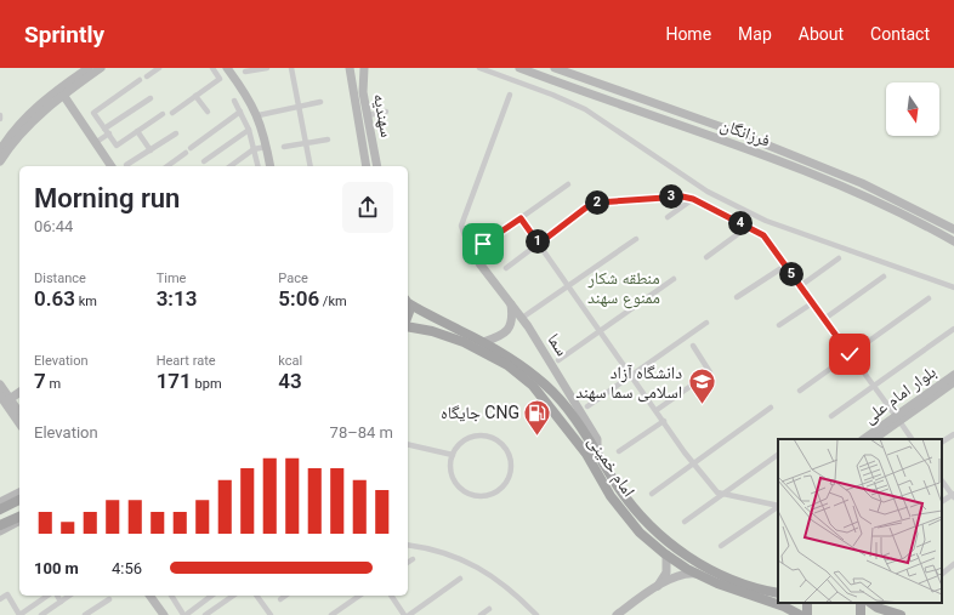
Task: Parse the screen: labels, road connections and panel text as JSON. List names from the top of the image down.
{
  "streets": {
    "main road": [
      "سهندیه",
      "فرزانگان",
      "سما",
      "بلوار امام علی",
      "امام خمینی"
    ]
  },
  "crossings": [
    ["سما", "امام خمینی"]
  ],
  "parks": ["منطقه شکار ممنوع سهند"],
  "places": {
    "school or university": ["دانشگاه آزاد اسلامی سما سهند"],
    "fuel station": ["جایگاه CNG"]
  },
  "north": "bottom",
  "page": {
    "header": "Sprintly",
    "nav": [
      "Home",
      "Map",
      "About",
      "Contact"
    ],
    "heading": ["Morning run", "06:44"],
    "pins": [
      "3",
      "2",
      "4",
      "1",
      "5"
    ],
    "stats": [
      ["Distance", "0.63 km"],
      ["Time", "3:13"],
      ["Pace", "5:06 /km"],
      ["Elevation", "7 m"],
      ["Heart rate", "171 bpm"],
      ["kcal", "43"]
    ],
    "chart": ["Elevation", "78–84 m"],
    "list": [
      {
        "name": "100 m",
        "note": "4:56"
      }
    ]
  }
}
